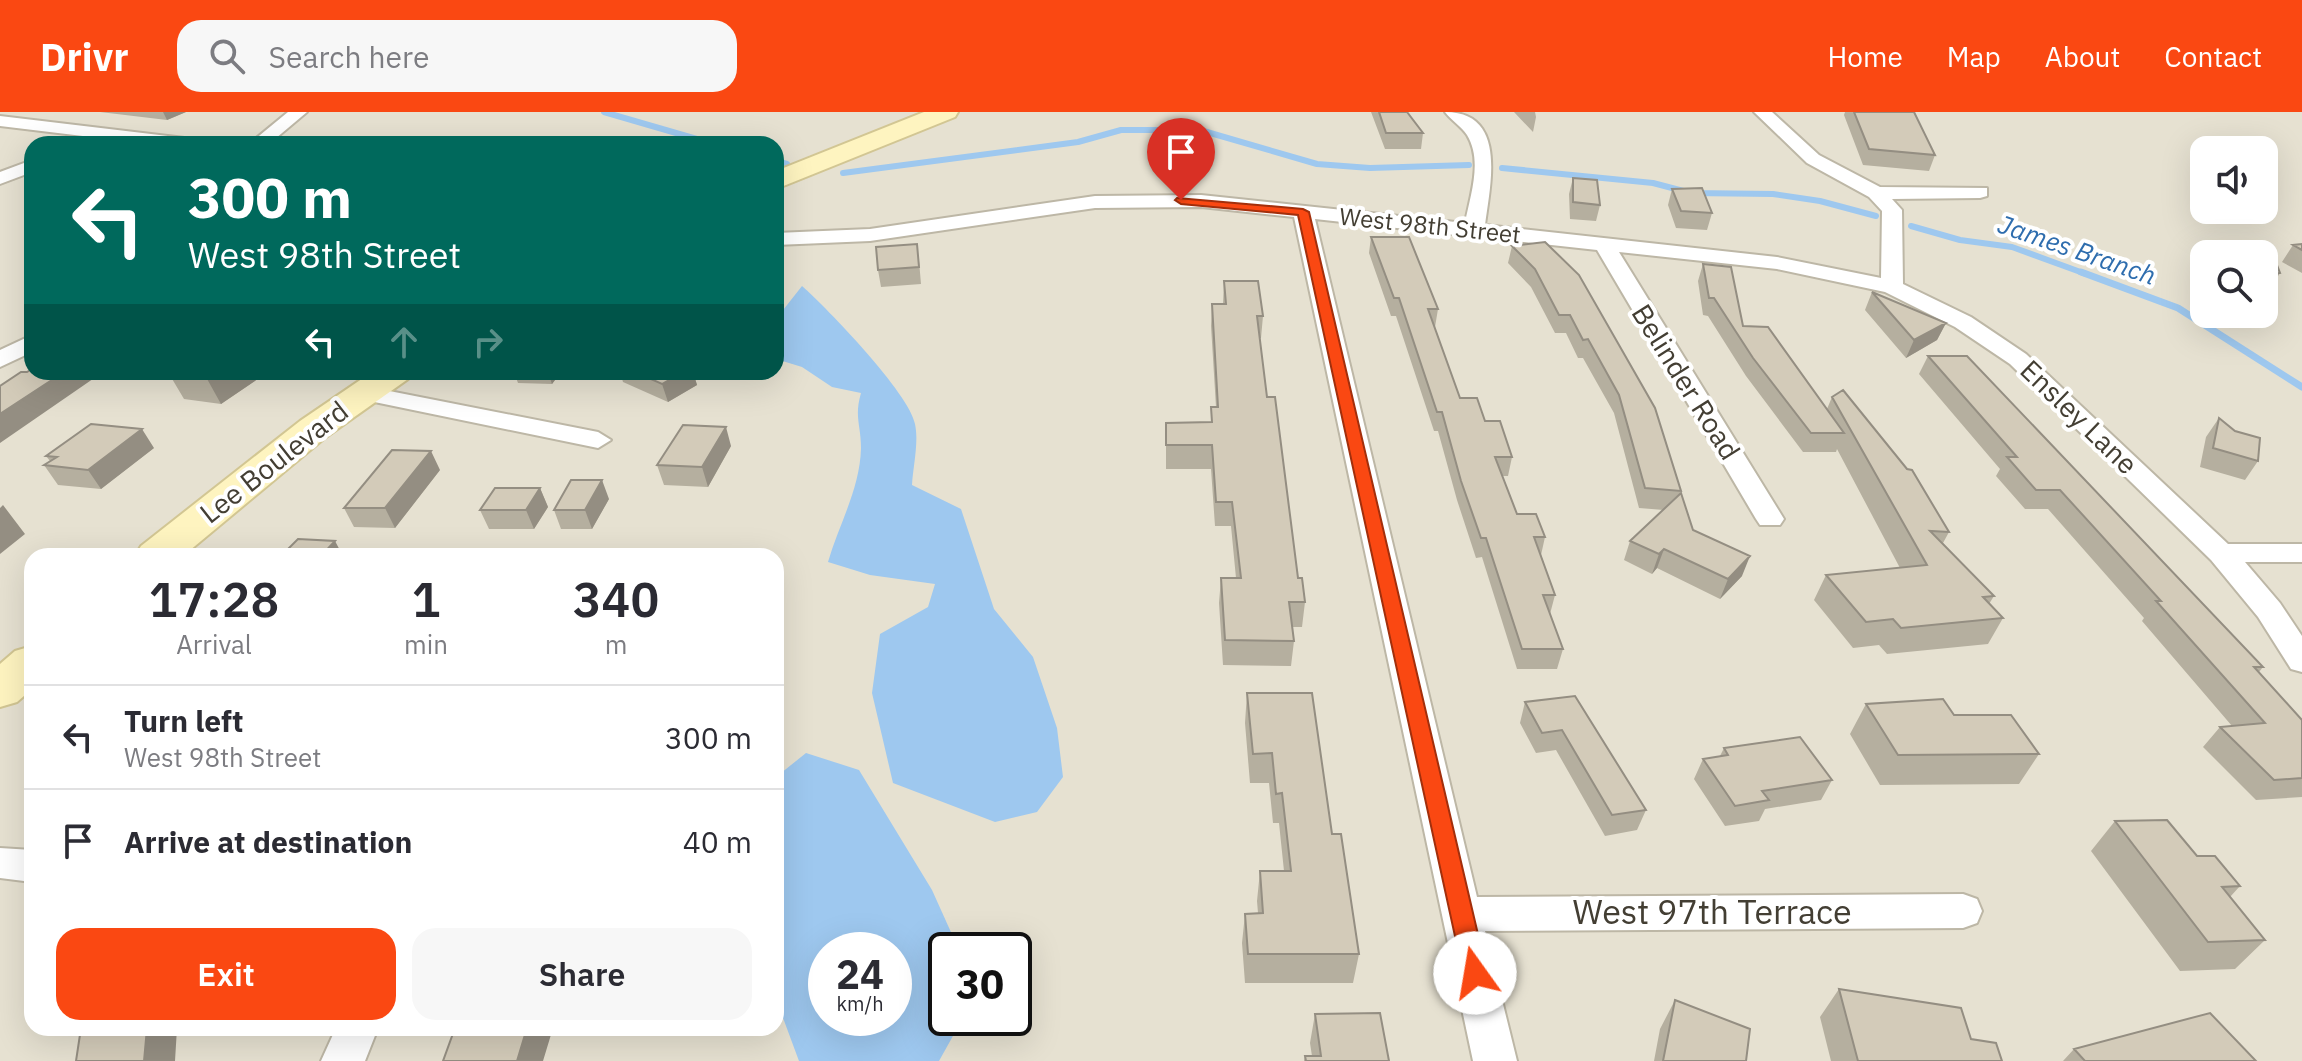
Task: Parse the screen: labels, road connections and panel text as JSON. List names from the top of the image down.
{
  "streets": {
    "street": [
      "West 98th Street",
      "Belinder Road",
      "Ensley Lane",
      "Lee Boulevard",
      "West 97th Terrace"
    ]
  },
  "crossings": [
    ["West 98th Street", "Belinder Road"],
    ["West 98th Street", "Ensley Lane"]
  ],
  "water": ["James Branch"],
  "page": {
    "header": "Drivr",
    "search": "Search here",
    "nav": [
      "Home",
      "Map",
      "About",
      "Contact"
    ],
    "turn": ["300 m", "West 98th Street"],
    "eta": [
      "17:28",
      "Arrival",
      "1",
      "min",
      "340",
      "m"
    ],
    "list": [
      {
        "name": "Turn left",
        "note": "West 98th Street",
        "value": "300 m"
      },
      {
        "name": "Arrive at destination",
        "value": "40 m"
      }
    ],
    "buttons": ["Exit", "Share"],
    "speed": "24 km/h",
    "limit": "30"
  }
}
